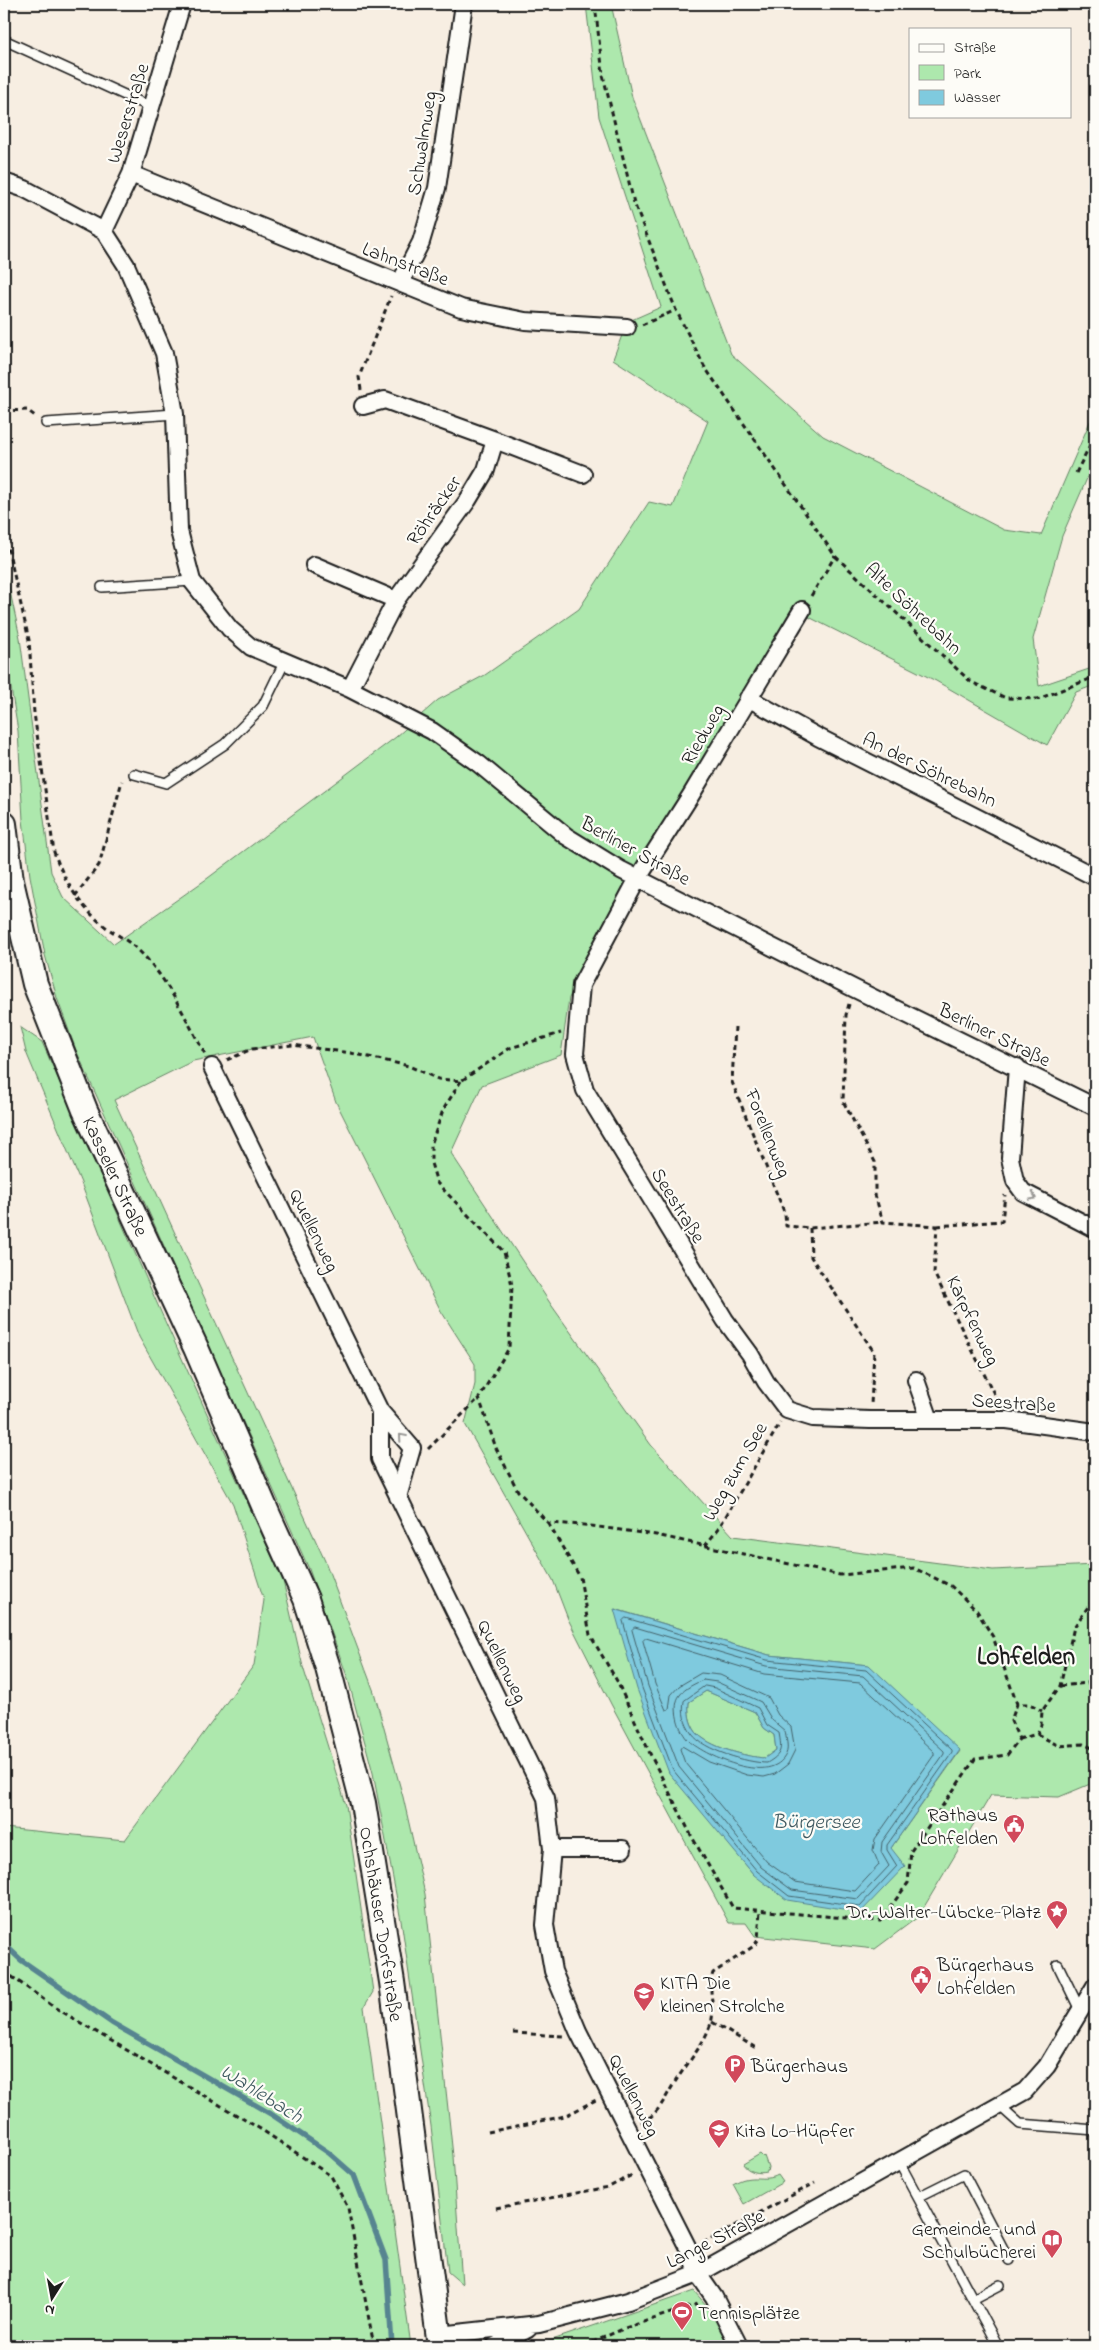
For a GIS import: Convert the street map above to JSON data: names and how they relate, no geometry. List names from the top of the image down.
{
  "streets": {
    "main road": ["Kasseler Straße", "Ochshäuser Dorfstraße"],
    "street": [
      "Weserstraße",
      "Schwalmweg",
      "Lahnstraße",
      "Röhräcker",
      "Riedweg",
      "An der Söhrebahn",
      "Berliner Straße",
      "Seestraße",
      "Quellenweg",
      "Lange Straße"
    ],
    "path": [
      "Alte Söhrebahn",
      "Forellenweg",
      "Karpfenweg",
      "Weg zum See"
    ]
  },
  "crossings": [
    ["Weserstraße", "Lahnstraße"],
    ["Weserstraße", "Berliner Straße"],
    ["Schwalmweg", "Lahnstraße"],
    ["Röhräcker", "Berliner Straße"],
    ["Riedweg", "An der Söhrebahn"],
    ["Riedweg", "Berliner Straße"],
    ["Riedweg", "Seestraße"],
    ["Berliner Straße", "Seestraße"],
    ["Kasseler Straße", "Ochshäuser Dorfstraße"],
    ["Seestraße", "Karpfenweg"],
    ["Seestraße", "Weg zum See"],
    ["Quellenweg", "Lange Straße"],
    ["Ochshäuser Dorfstraße", "Lange Straße"]
  ],
  "districts": ["Lohfelden"],
  "water": ["Bürgersee", "Wahlebach"],
  "places": {
    "public building": ["Rathaus Lohfelden", "Bürgerhaus Lohfelden"],
    "place": ["Dr.-Walter-Lübcke-Platz"],
    "school or university": ["KITA Die kleinen Strolche", "Kita Lo-Hüpfer"],
    "parking": ["Bürgerhaus"],
    "library": ["Gemeinde- und Schulbücherei"],
    "sports": ["Tennisplätze"]
  },
  "legend": ["Straße", "Park", "Wasser"],
  "north": "bottom"
}
